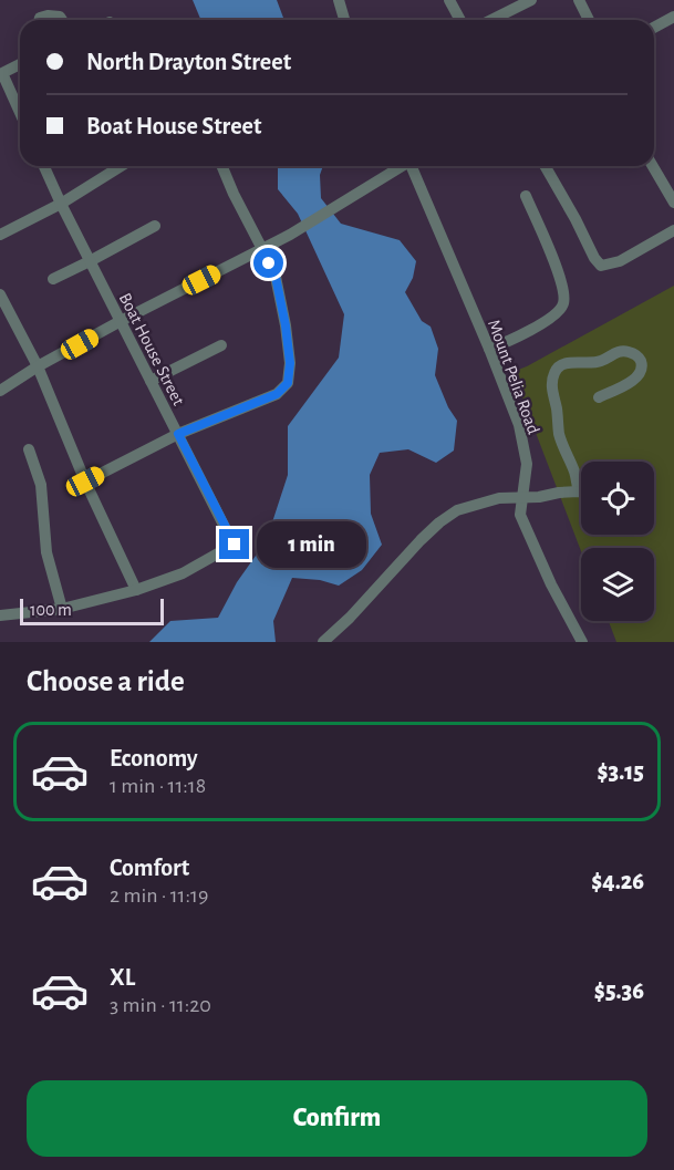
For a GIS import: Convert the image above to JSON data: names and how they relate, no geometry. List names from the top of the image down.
{
  "streets": {
    "street": ["Boat House Street", "Mount Pelia Road"]
  },
  "scale_bar": "100 m",
  "page": {
    "banner": ["North Drayton Street", "Boat House Street"],
    "bubble": "1 min",
    "scale": "100 m",
    "heading": "Choose a ride",
    "list": [
      {
        "name": "Economy",
        "note": "1 min · 11:18",
        "value": "$3.15"
      },
      {
        "name": "Comfort",
        "note": "2 min · 11:19",
        "value": "$4.26"
      },
      {
        "name": "XL",
        "note": "3 min · 11:20",
        "value": "$5.36"
      }
    ],
    "buttons": "Confirm"
  }
}
